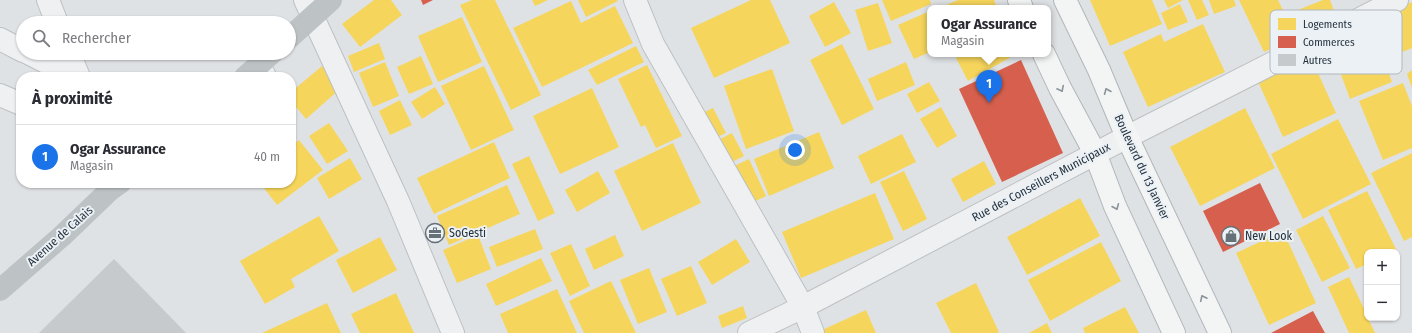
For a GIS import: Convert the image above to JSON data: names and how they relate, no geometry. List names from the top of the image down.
{
  "streets": {
    "highway": ["Boulevard du 13 Janvier"],
    "main road": ["Avenue de Calais"],
    "street": ["Rue des Conseillers Municipaux"]
  },
  "crossings": [
    ["Boulevard du 13 Janvier", "Rue des Conseillers Municipaux"]
  ],
  "places": {
    "office": ["SoGesti"],
    "shop": ["New Look"]
  },
  "legend": ["Logements", "Commerces", "Autres"],
  "page": {
    "popup": ["Ogar Assurance", "Magasin"],
    "search": "Rechercher",
    "pins": "1",
    "heading": "À proximité",
    "list": [
      {
        "mark": "1",
        "name": "Ogar Assurance",
        "note": "Magasin",
        "value": "40 m"
      }
    ],
    "map_buttons": ["+", "−"]
  }
}
